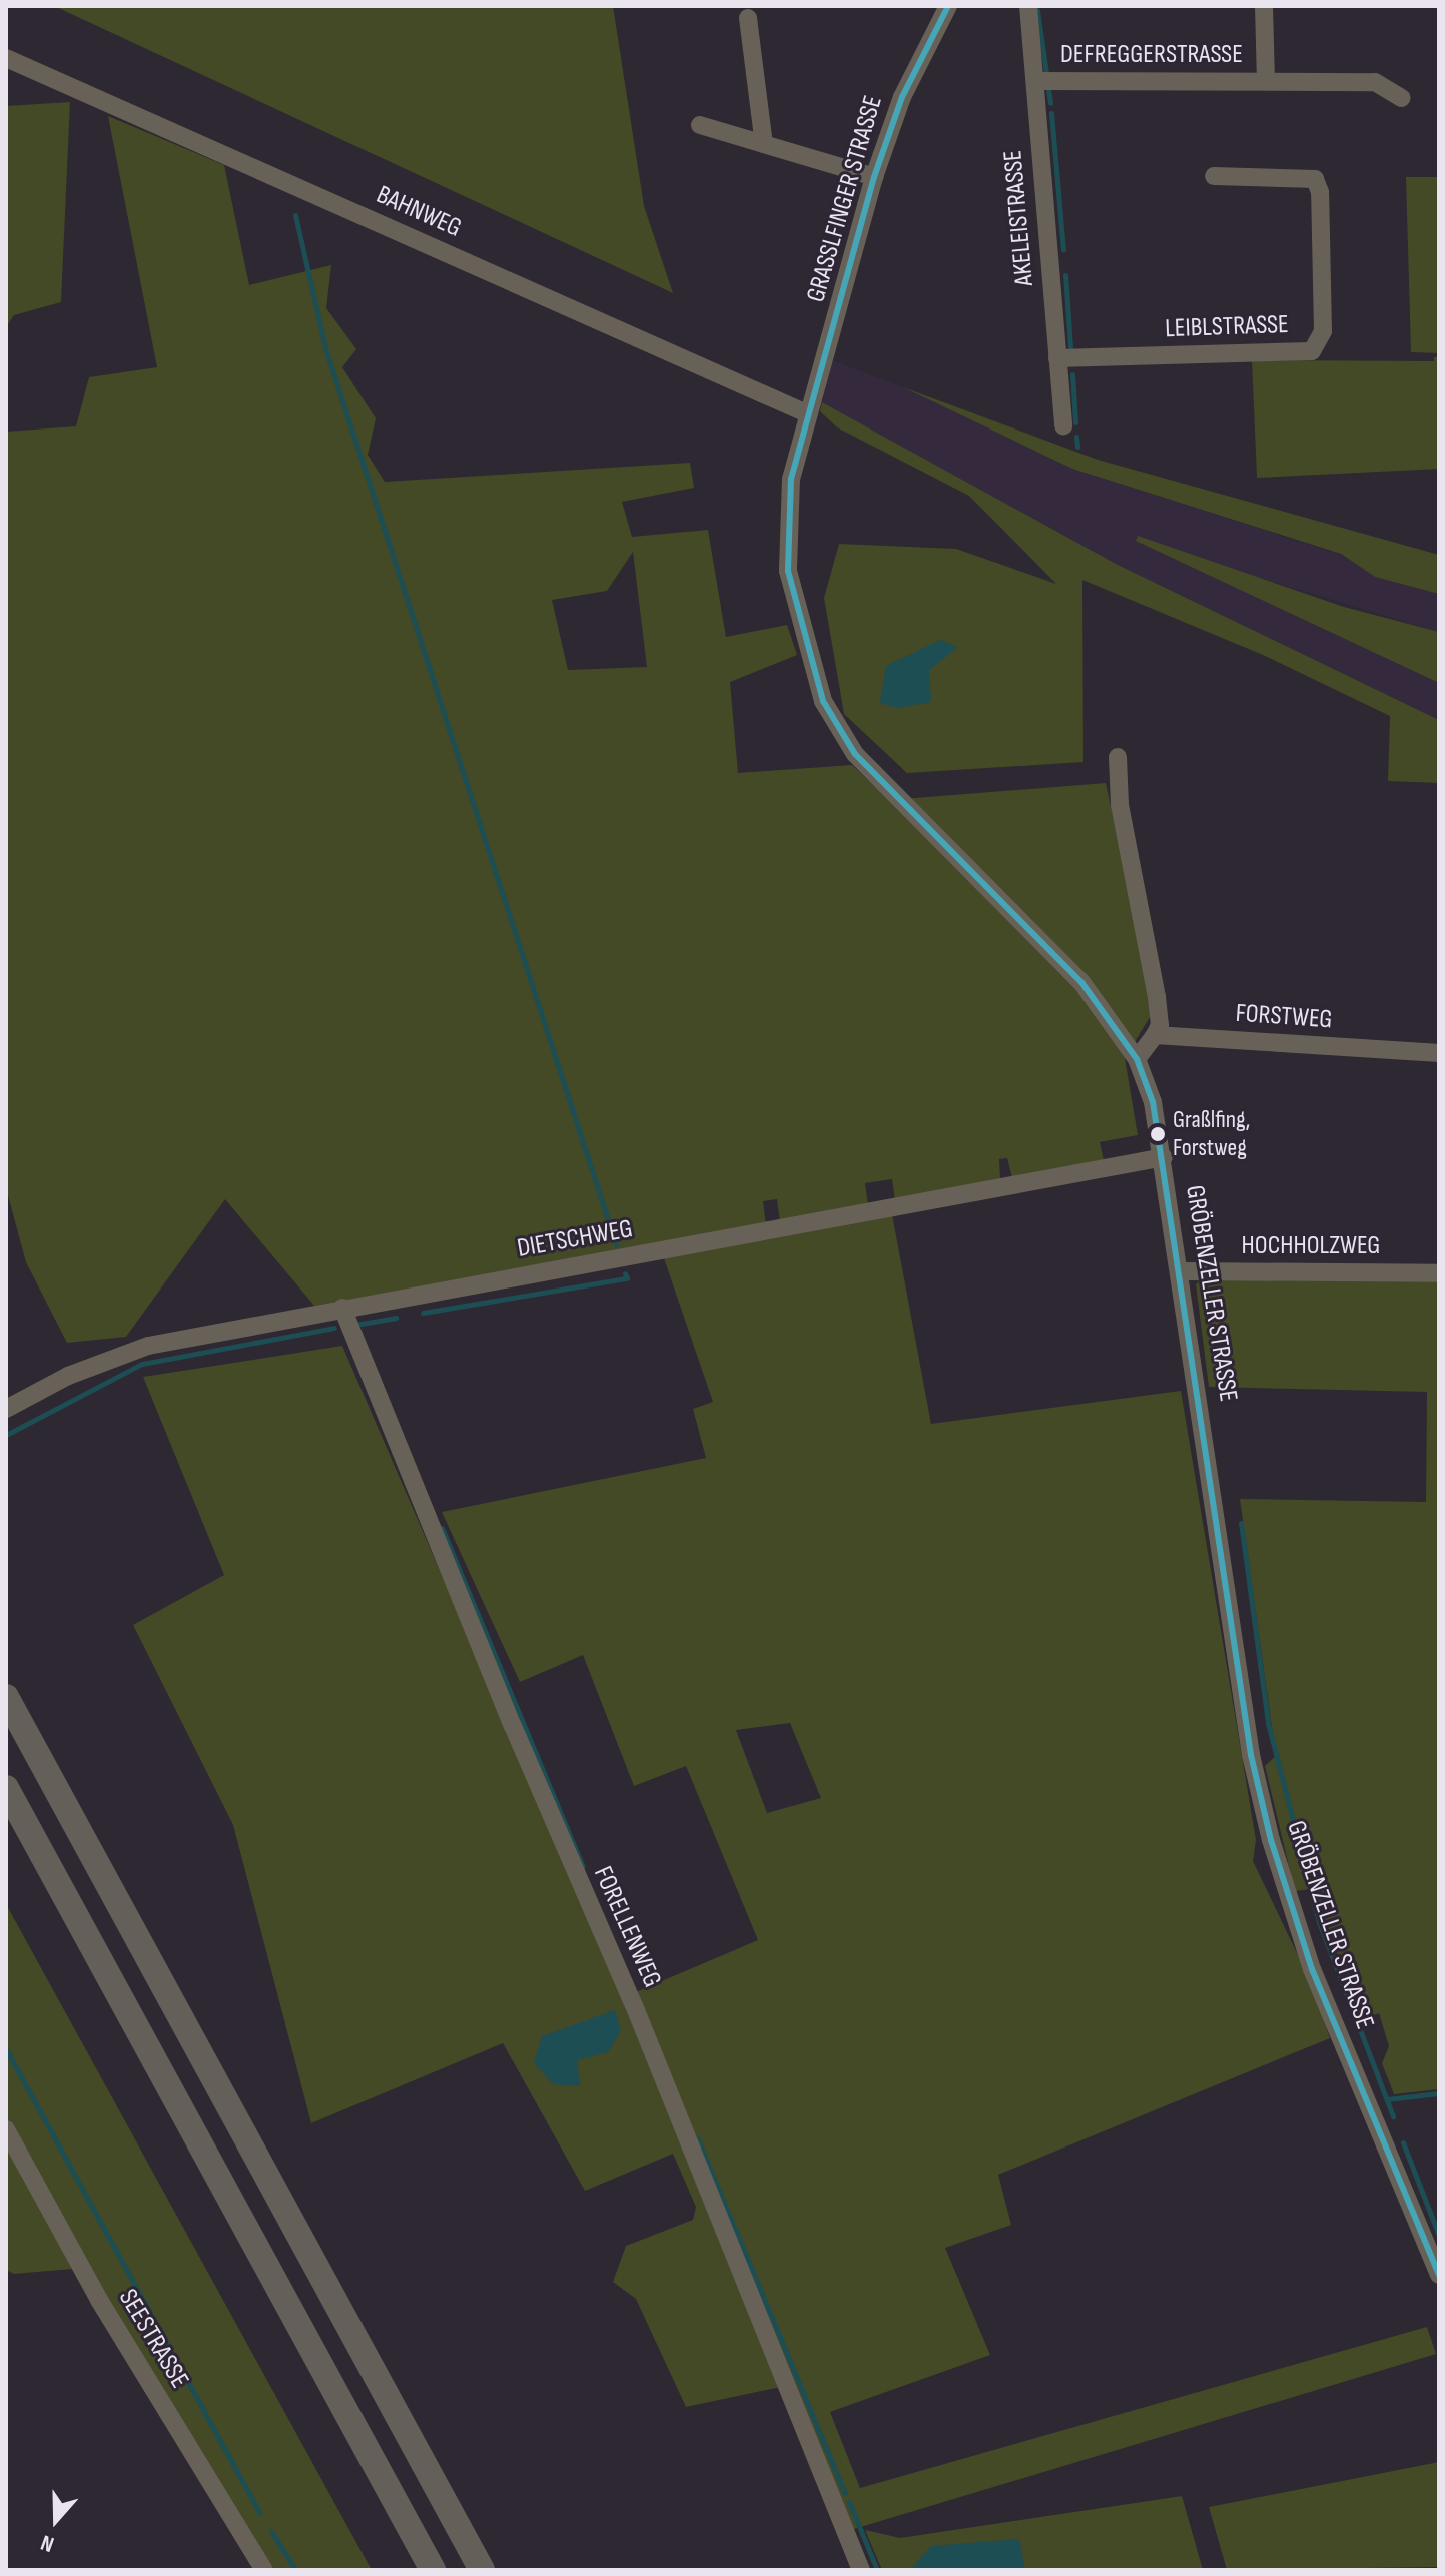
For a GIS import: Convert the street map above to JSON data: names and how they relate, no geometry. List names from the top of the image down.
{
  "streets": {
    "street": [
      "DEFREGGERSTRASSE",
      "GRASSLFINGER STRASSE",
      "BAHNWEG",
      "AKELEISTRASSE",
      "LEIBLSTRASSE",
      "FORSTWEG",
      "DIETSCHWEG",
      "HOCHHOLZWEG",
      "GRÖBENZELLER STRASSE",
      "FORELLENWEG",
      "SEESTRASSE"
    ]
  },
  "crossings": [
    ["DEFREGGERSTRASSE", "AKELEISTRASSE"],
    ["GRASSLFINGER STRASSE", "BAHNWEG"],
    ["GRASSLFINGER STRASSE", "GRÖBENZELLER STRASSE"],
    ["BAHNWEG", "GRÖBENZELLER STRASSE"],
    ["AKELEISTRASSE", "LEIBLSTRASSE"],
    ["DIETSCHWEG", "GRÖBENZELLER STRASSE"],
    ["DIETSCHWEG", "FORELLENWEG"],
    ["HOCHHOLZWEG", "GRÖBENZELLER STRASSE"]
  ],
  "places": ["Graßlfing, Forstweg"],
  "north": "bottom"
}
